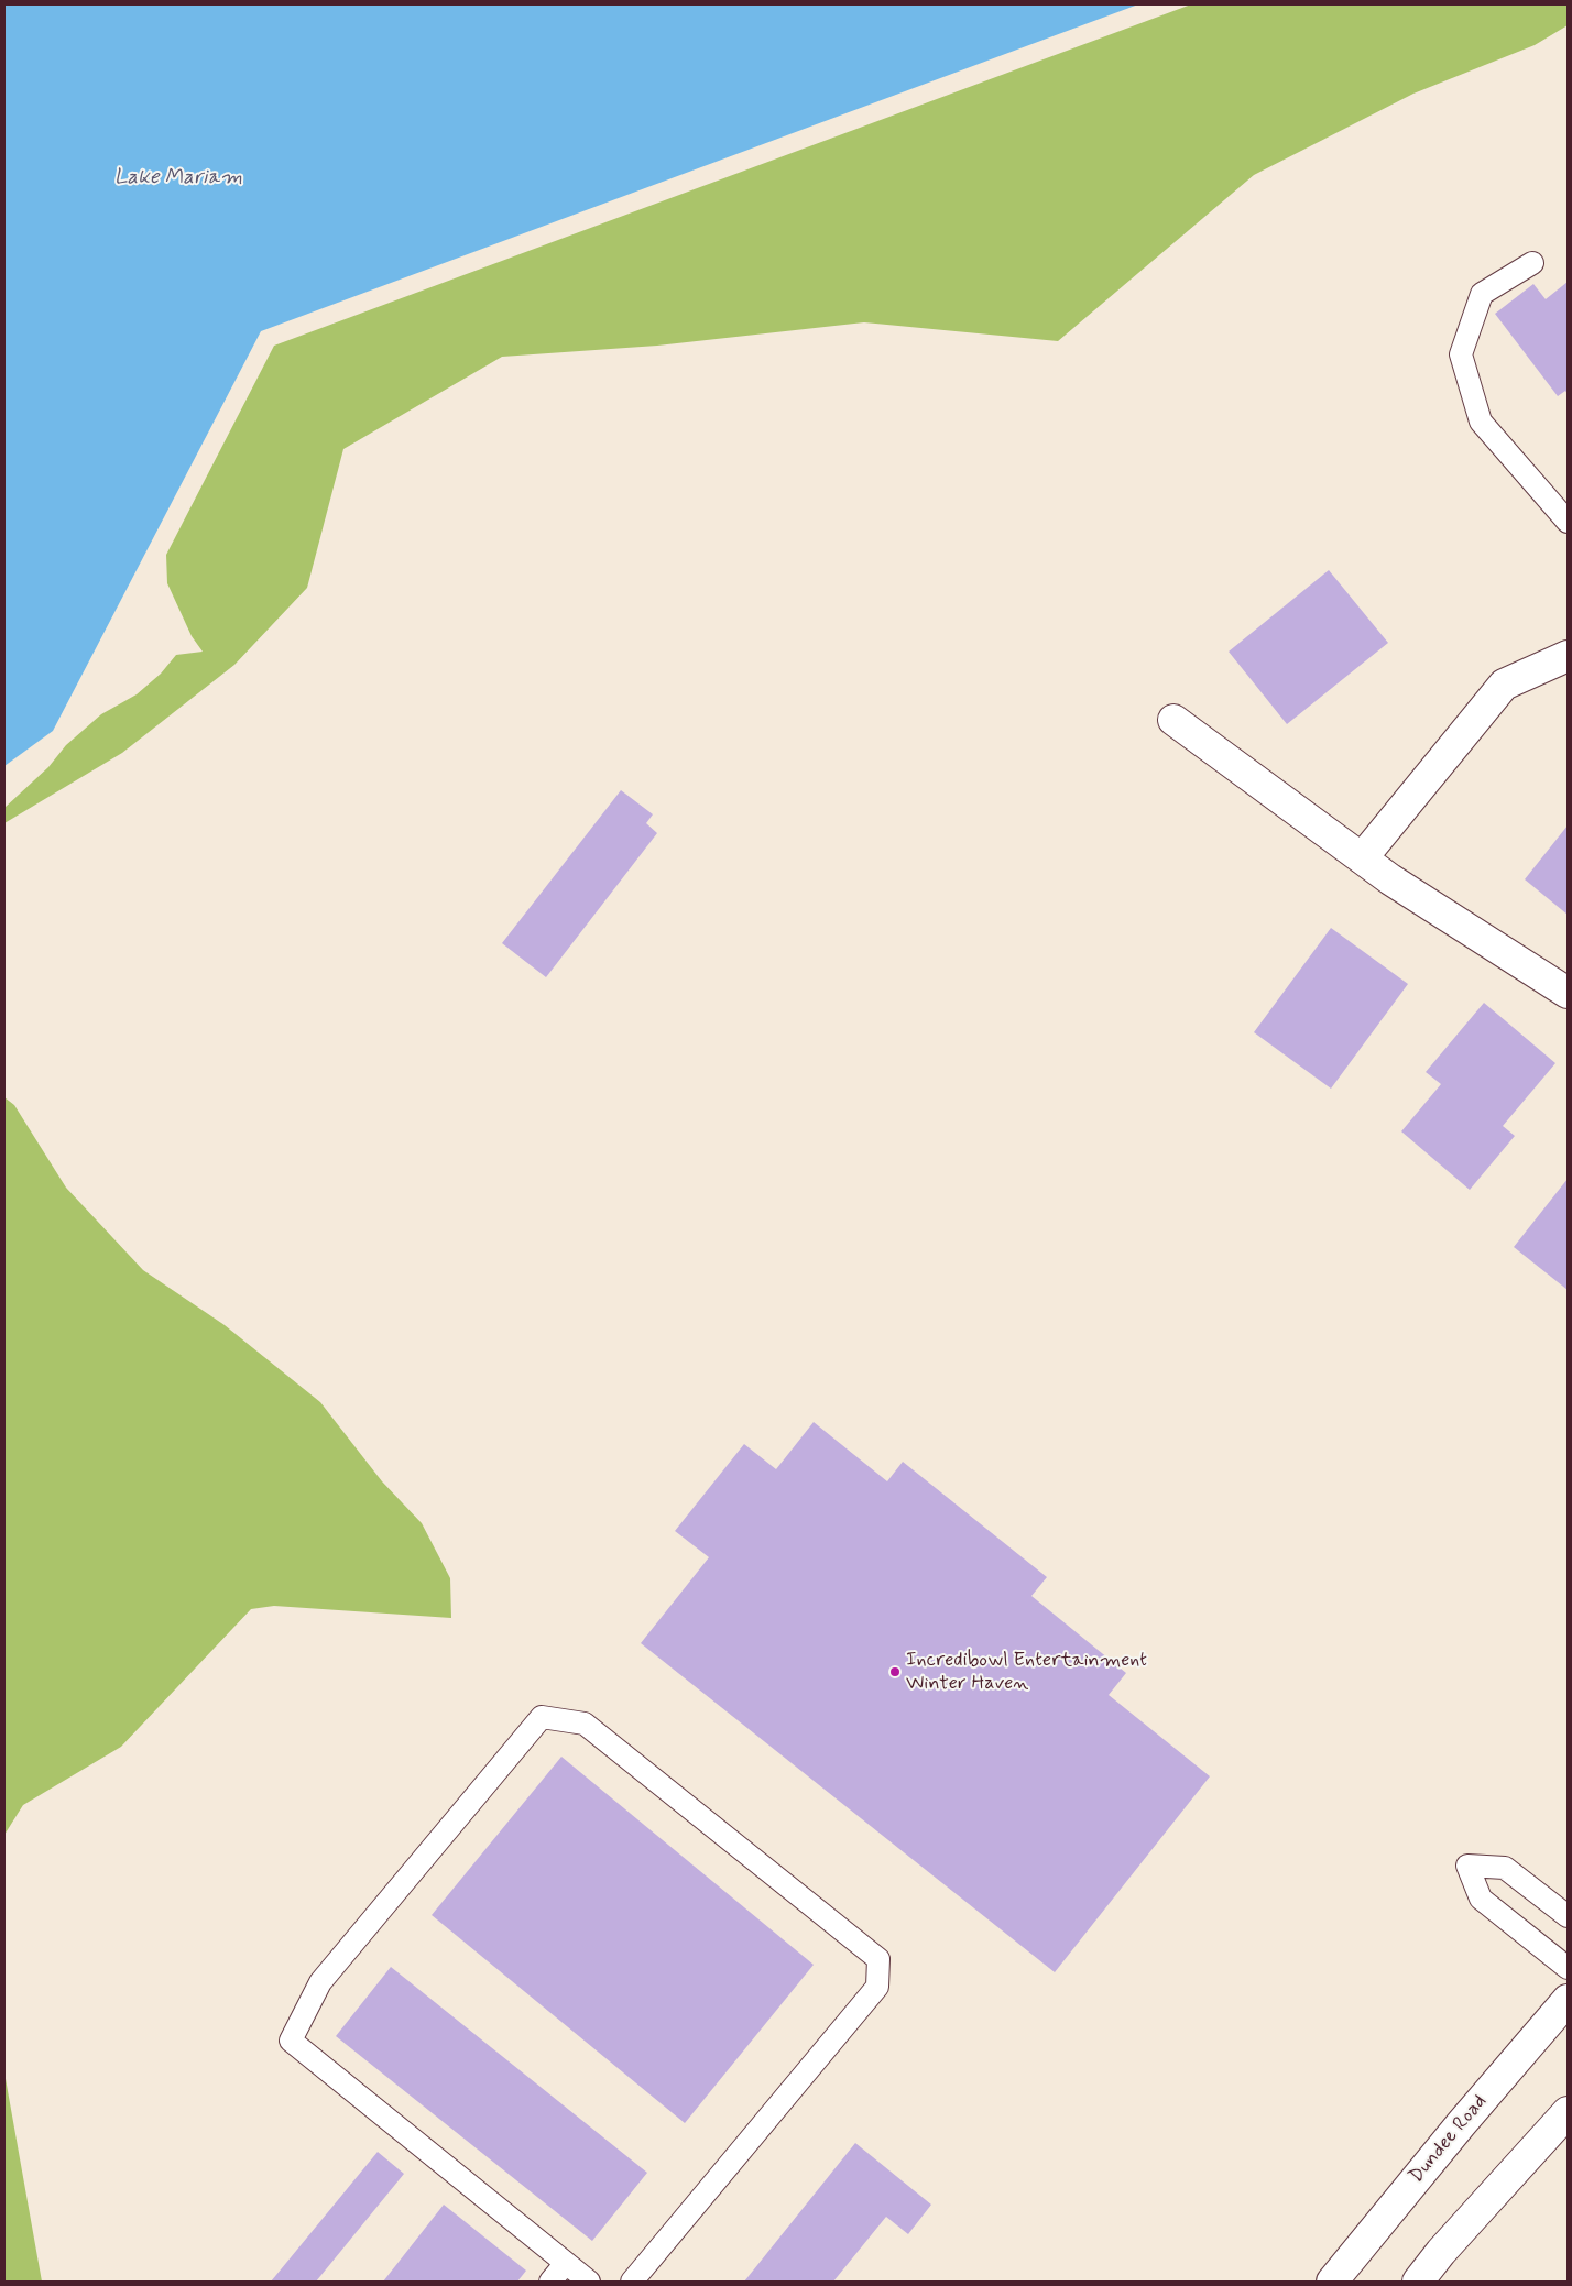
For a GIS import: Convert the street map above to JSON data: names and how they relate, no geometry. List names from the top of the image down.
{
  "streets": {
    "street": ["Dundee Road"]
  },
  "water": ["Lake Mariam"],
  "places": ["Incredibowl Entertainment Winter Haven"]
}
